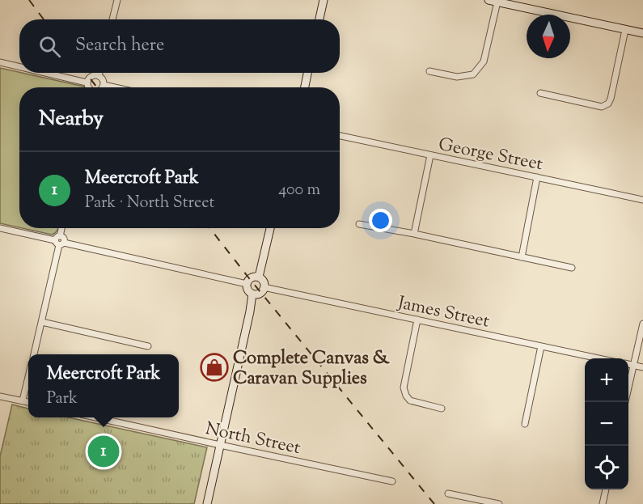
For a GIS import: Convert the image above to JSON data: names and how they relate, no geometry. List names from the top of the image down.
{
  "streets": {
    "street": ["George Street", "James Street", "North Street"]
  },
  "places": {
    "shop": ["Complete Canvas & Caravan Supplies"]
  },
  "north": "bottom",
  "page": {
    "search": "Search here",
    "heading": "Nearby",
    "list": [
      {
        "mark": "1",
        "name": "Meercroft Park",
        "note": "Park · North Street",
        "value": "400 m"
      }
    ],
    "popup": ["Meercroft Park", "Park"],
    "map_buttons": ["+", "−"],
    "pins": "1"
  }
}
